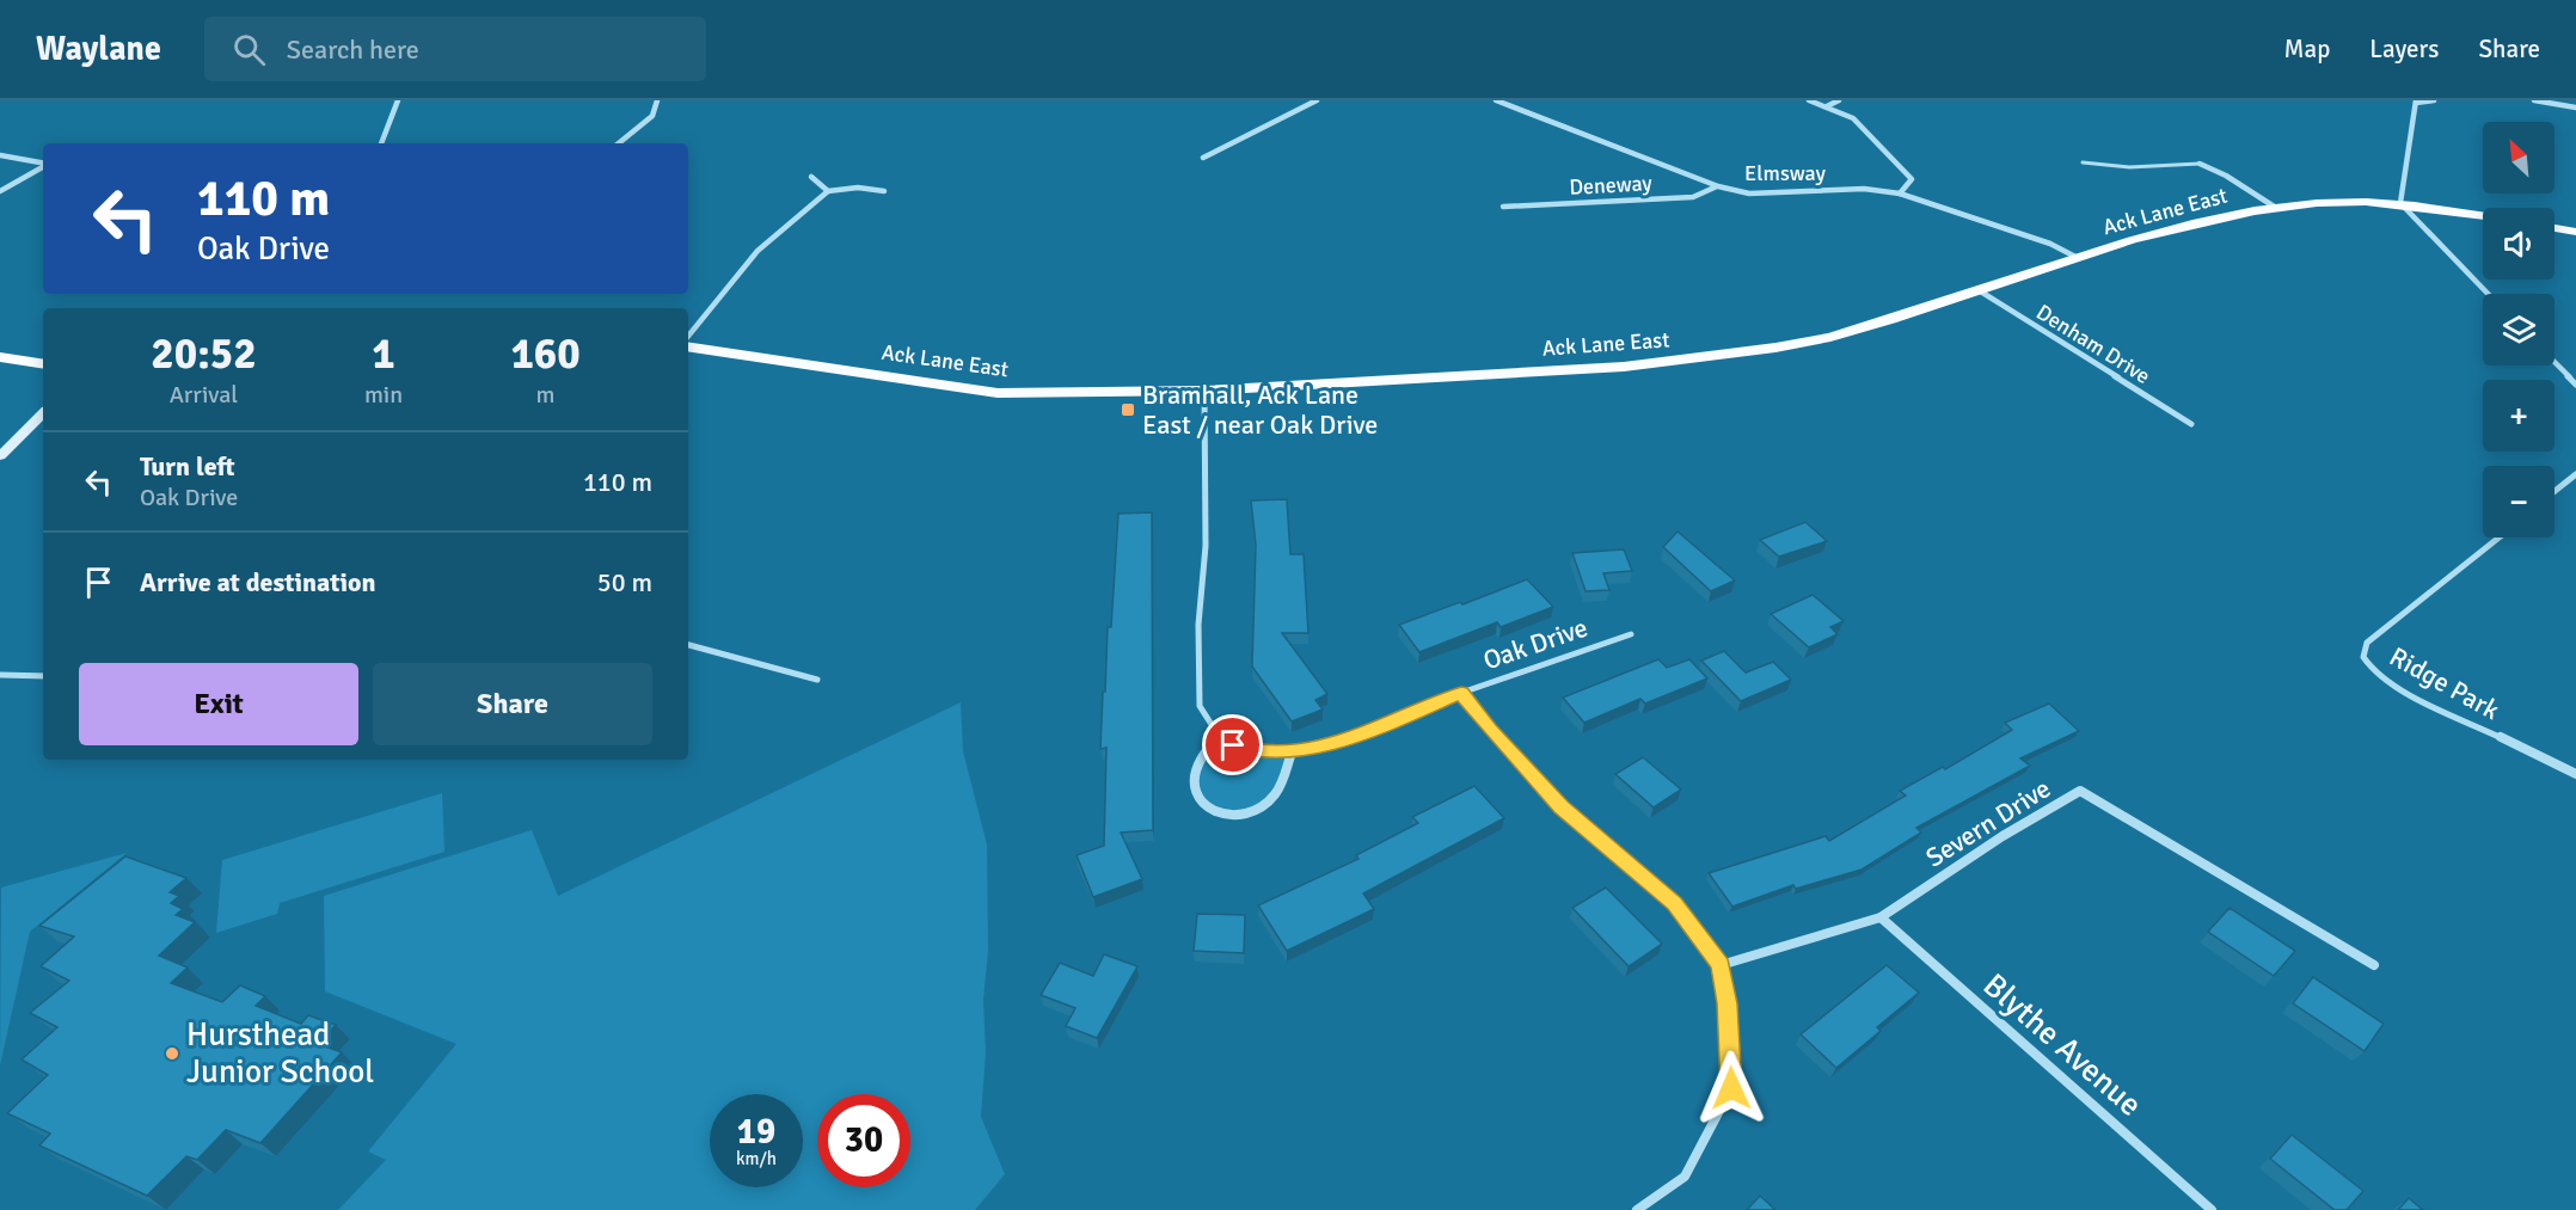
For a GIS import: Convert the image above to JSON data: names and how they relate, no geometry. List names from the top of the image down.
{
  "streets": {
    "main road": ["Ack Lane East"],
    "street": [
      "Elmsway",
      "Deneway",
      "Denham Drive",
      "Oak Drive",
      "Ridge Park",
      "Severn Drive",
      "Blythe Avenue"
    ]
  },
  "crossings": [
    ["Elmsway", "Deneway"],
    ["Elmsway", "Ack Lane East"],
    ["Ack Lane East", "Denham Drive"],
    ["Severn Drive", "Blythe Avenue"]
  ],
  "places": {
    "transit": ["Bramhall, Ack Lane East / near Oak Drive"],
    "other": ["Hursthead Junior School"]
  },
  "north": "top left",
  "page": {
    "header": "Waylane",
    "search": "Search here",
    "nav": ["Map", "Layers", "Share"],
    "map_buttons": ["+", "−"],
    "turn": ["110 m", "Oak Drive"],
    "eta": [
      "20:52",
      "Arrival",
      "1",
      "min",
      "160",
      "m"
    ],
    "list": [
      {
        "name": "Turn left",
        "note": "Oak Drive",
        "value": "110 m"
      },
      {
        "name": "Arrive at destination",
        "value": "50 m"
      }
    ],
    "buttons": ["Exit", "Share"],
    "speed": "19 km/h",
    "limit": "30"
  }
}
